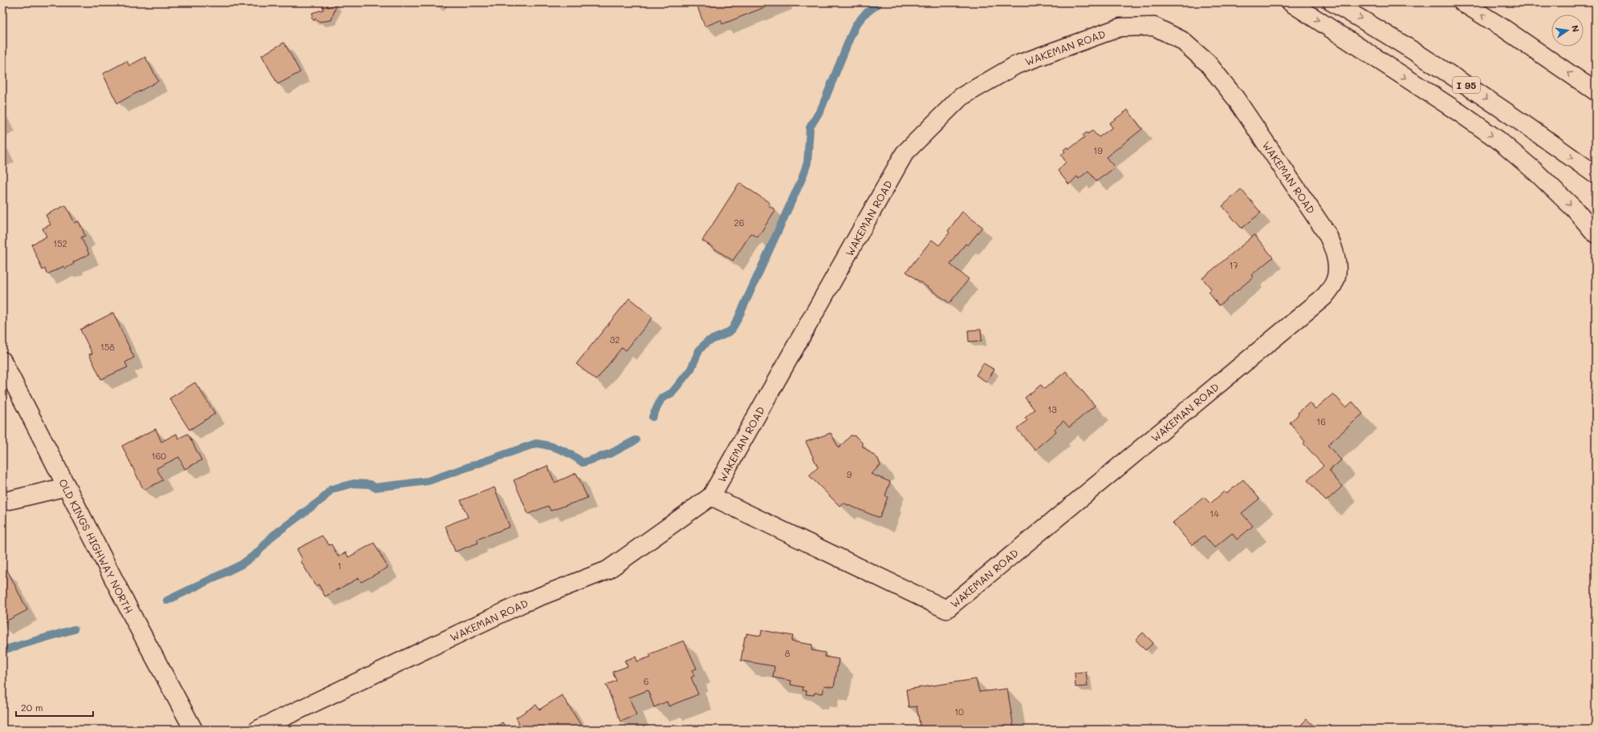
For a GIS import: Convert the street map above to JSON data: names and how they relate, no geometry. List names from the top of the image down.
{
  "streets": {
    "main road": ["WAKEMAN ROAD", "I 95", "OLD KINGS HIGHWAY NORTH"]
  },
  "house_numbers": [
    "19",
    "26",
    "152",
    "17",
    "32",
    "158",
    "13",
    "16",
    "160",
    "9",
    "14",
    "1",
    "8",
    "6",
    "10"
  ],
  "scale_bar": "20 m",
  "north": "right"
}
